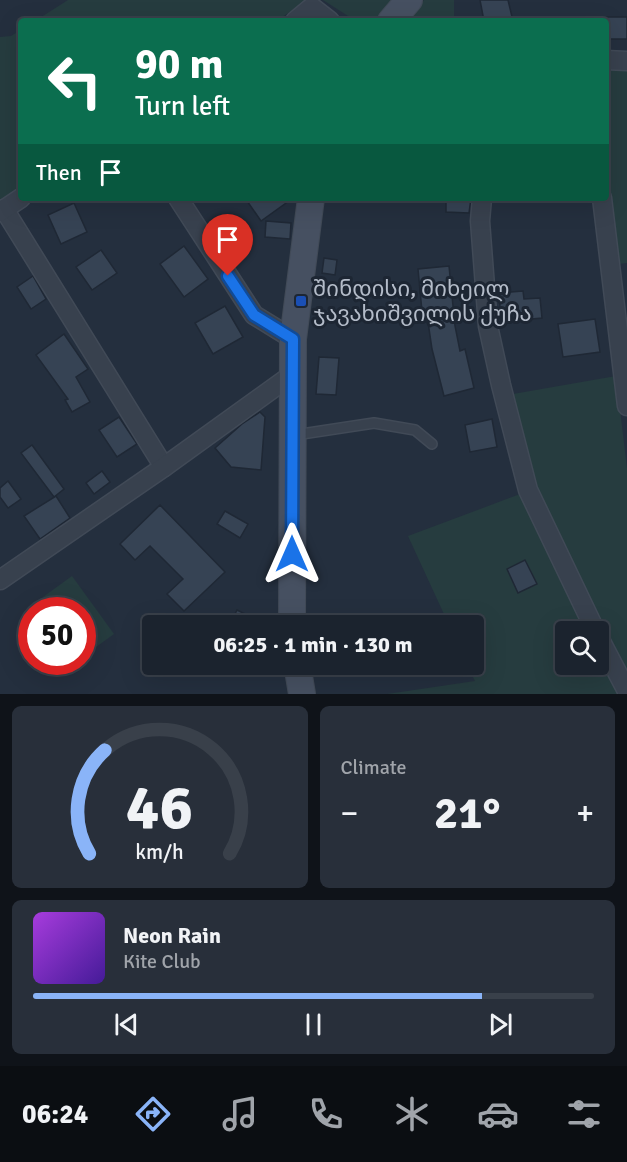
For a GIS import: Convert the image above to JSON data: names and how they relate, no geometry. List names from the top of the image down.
{
  "places": {
    "transit": ["შინდისი, მიხეილ ჯავახიშვილის ქუჩა"]
  },
  "page": {
    "turn": ["90 m", "Turn left"],
    "then": "Then",
    "limit": "50",
    "trip": "06:25 · 1 min · 130 m",
    "tile": "Climate",
    "heat": ["−", "21°", "+"],
    "song": ["Neon Rain", "Kite Club"],
    "tabs": "06:24",
    "gauge": ["46", "km/h"]
  }
}
